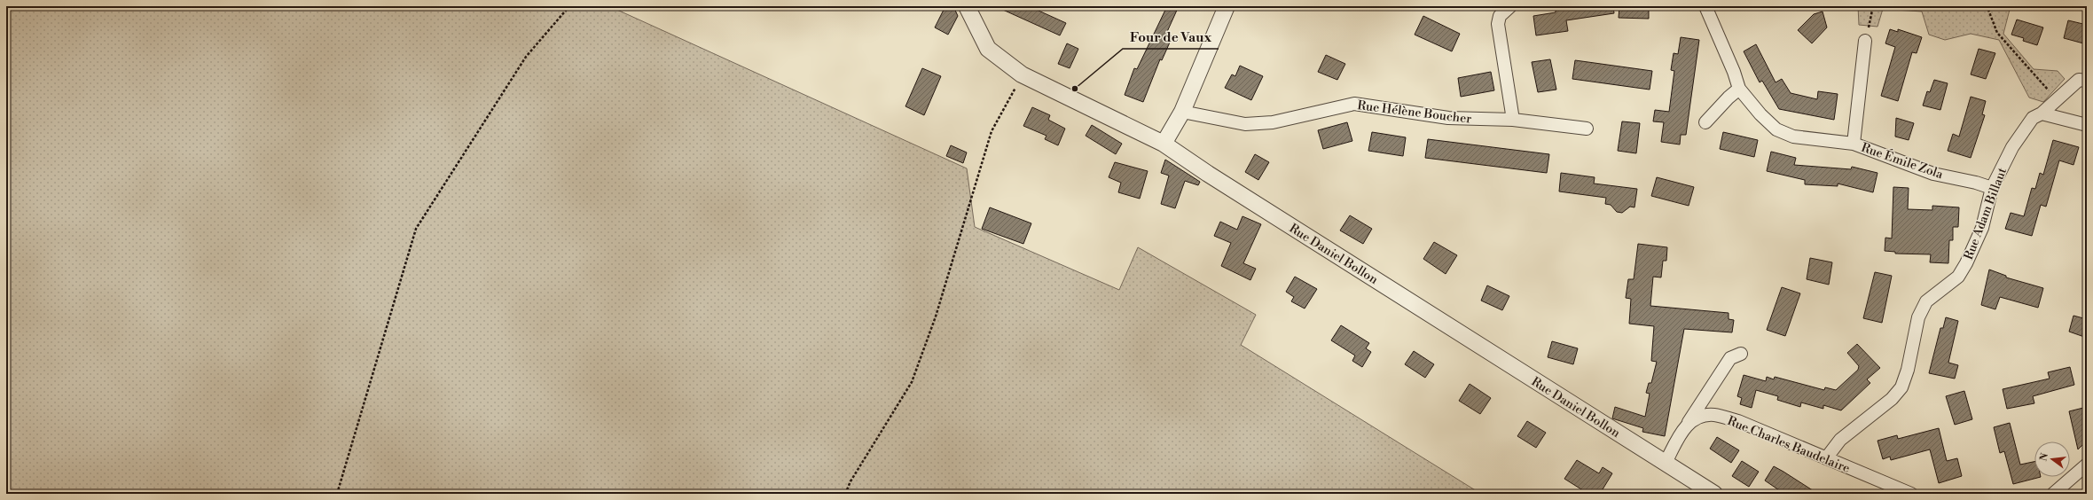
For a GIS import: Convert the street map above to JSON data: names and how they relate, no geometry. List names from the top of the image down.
{
  "streets": {
    "street": [
      "Rue Hélène Boucher",
      "Rue Émile Zola",
      "Rue Adam Billaut",
      "Rue Daniel Bollon",
      "Rue Charles Baudelaire"
    ]
  },
  "crossings": [
    ["Rue Émile Zola", "Rue Adam Billaut"],
    ["Rue Adam Billaut", "Rue Charles Baudelaire"]
  ],
  "places": ["Four de Vaux"],
  "north": "left"
}
